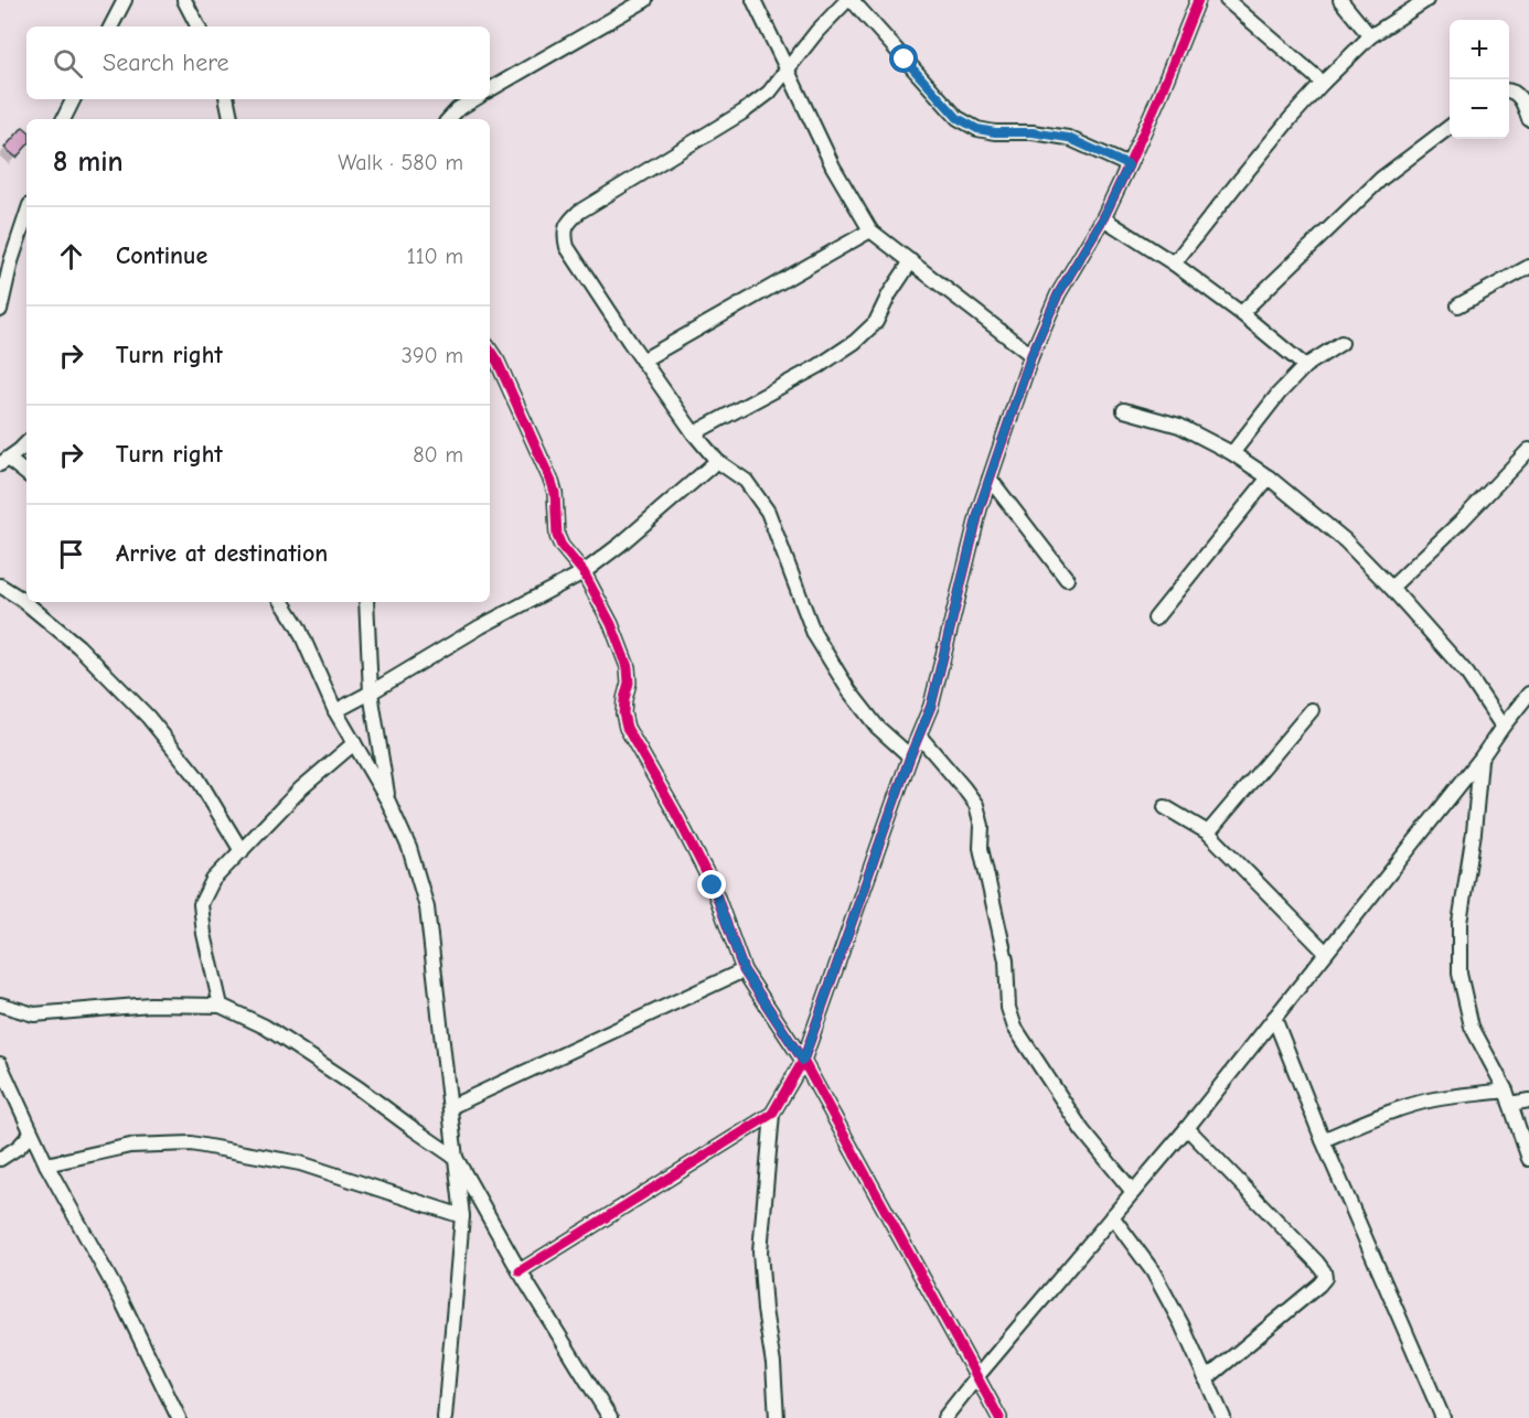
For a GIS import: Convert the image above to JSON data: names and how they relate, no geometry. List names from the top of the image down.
{
  "page": {
    "map_buttons": ["+", "−"],
    "search": "Search here",
    "heading": ["8 min", "Walk · 580 m"],
    "list": [
      ["Continue", "110 m"],
      ["Turn right", "390 m"],
      ["Turn right", "80 m"],
      "Arrive at destination"
    ]
  }
}
